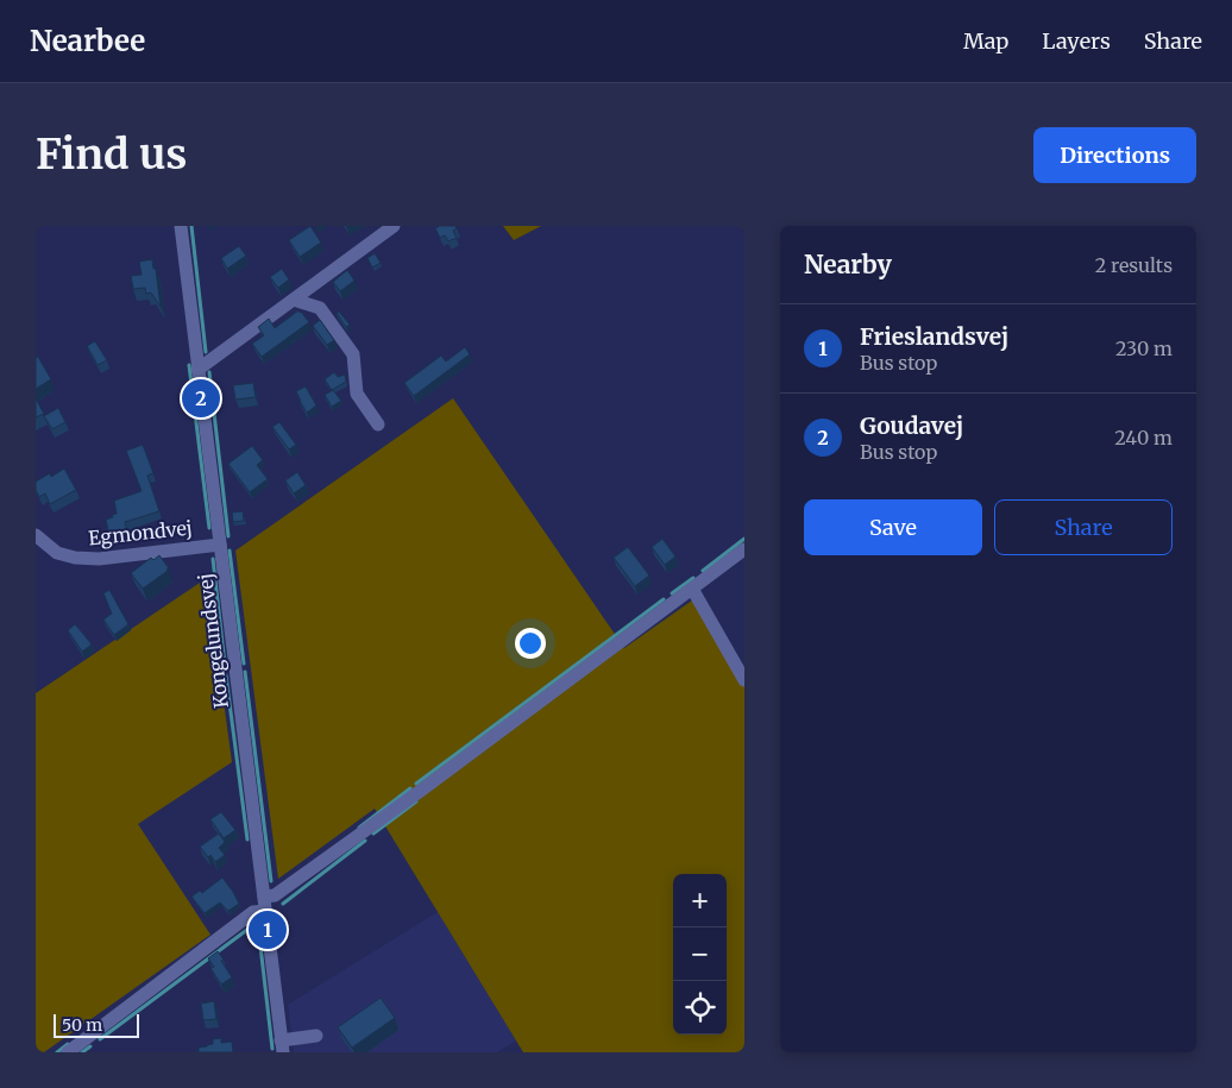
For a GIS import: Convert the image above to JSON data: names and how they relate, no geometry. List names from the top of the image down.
{
  "streets": {
    "street": ["Egmondvej", "Kongelundsvej"]
  },
  "crossings": [
    ["Egmondvej", "Kongelundsvej"]
  ],
  "scale_bar": "50 m",
  "page": {
    "header": "Nearbee",
    "nav": ["Map", "Layers", "Share"],
    "buttons": [
      "Directions",
      ["Save", "Share"]
    ],
    "title": "Find us",
    "heading": ["Nearby", "2 results"],
    "list": [
      {
        "mark": "1",
        "name": "Frieslandsvej",
        "note": "Bus stop",
        "value": "230 m"
      },
      {
        "mark": "2",
        "name": "Goudavej",
        "note": "Bus stop",
        "value": "240 m"
      }
    ],
    "pins": ["2", "1"],
    "map_buttons": ["+", "−"],
    "scale": "50 m"
  }
}
